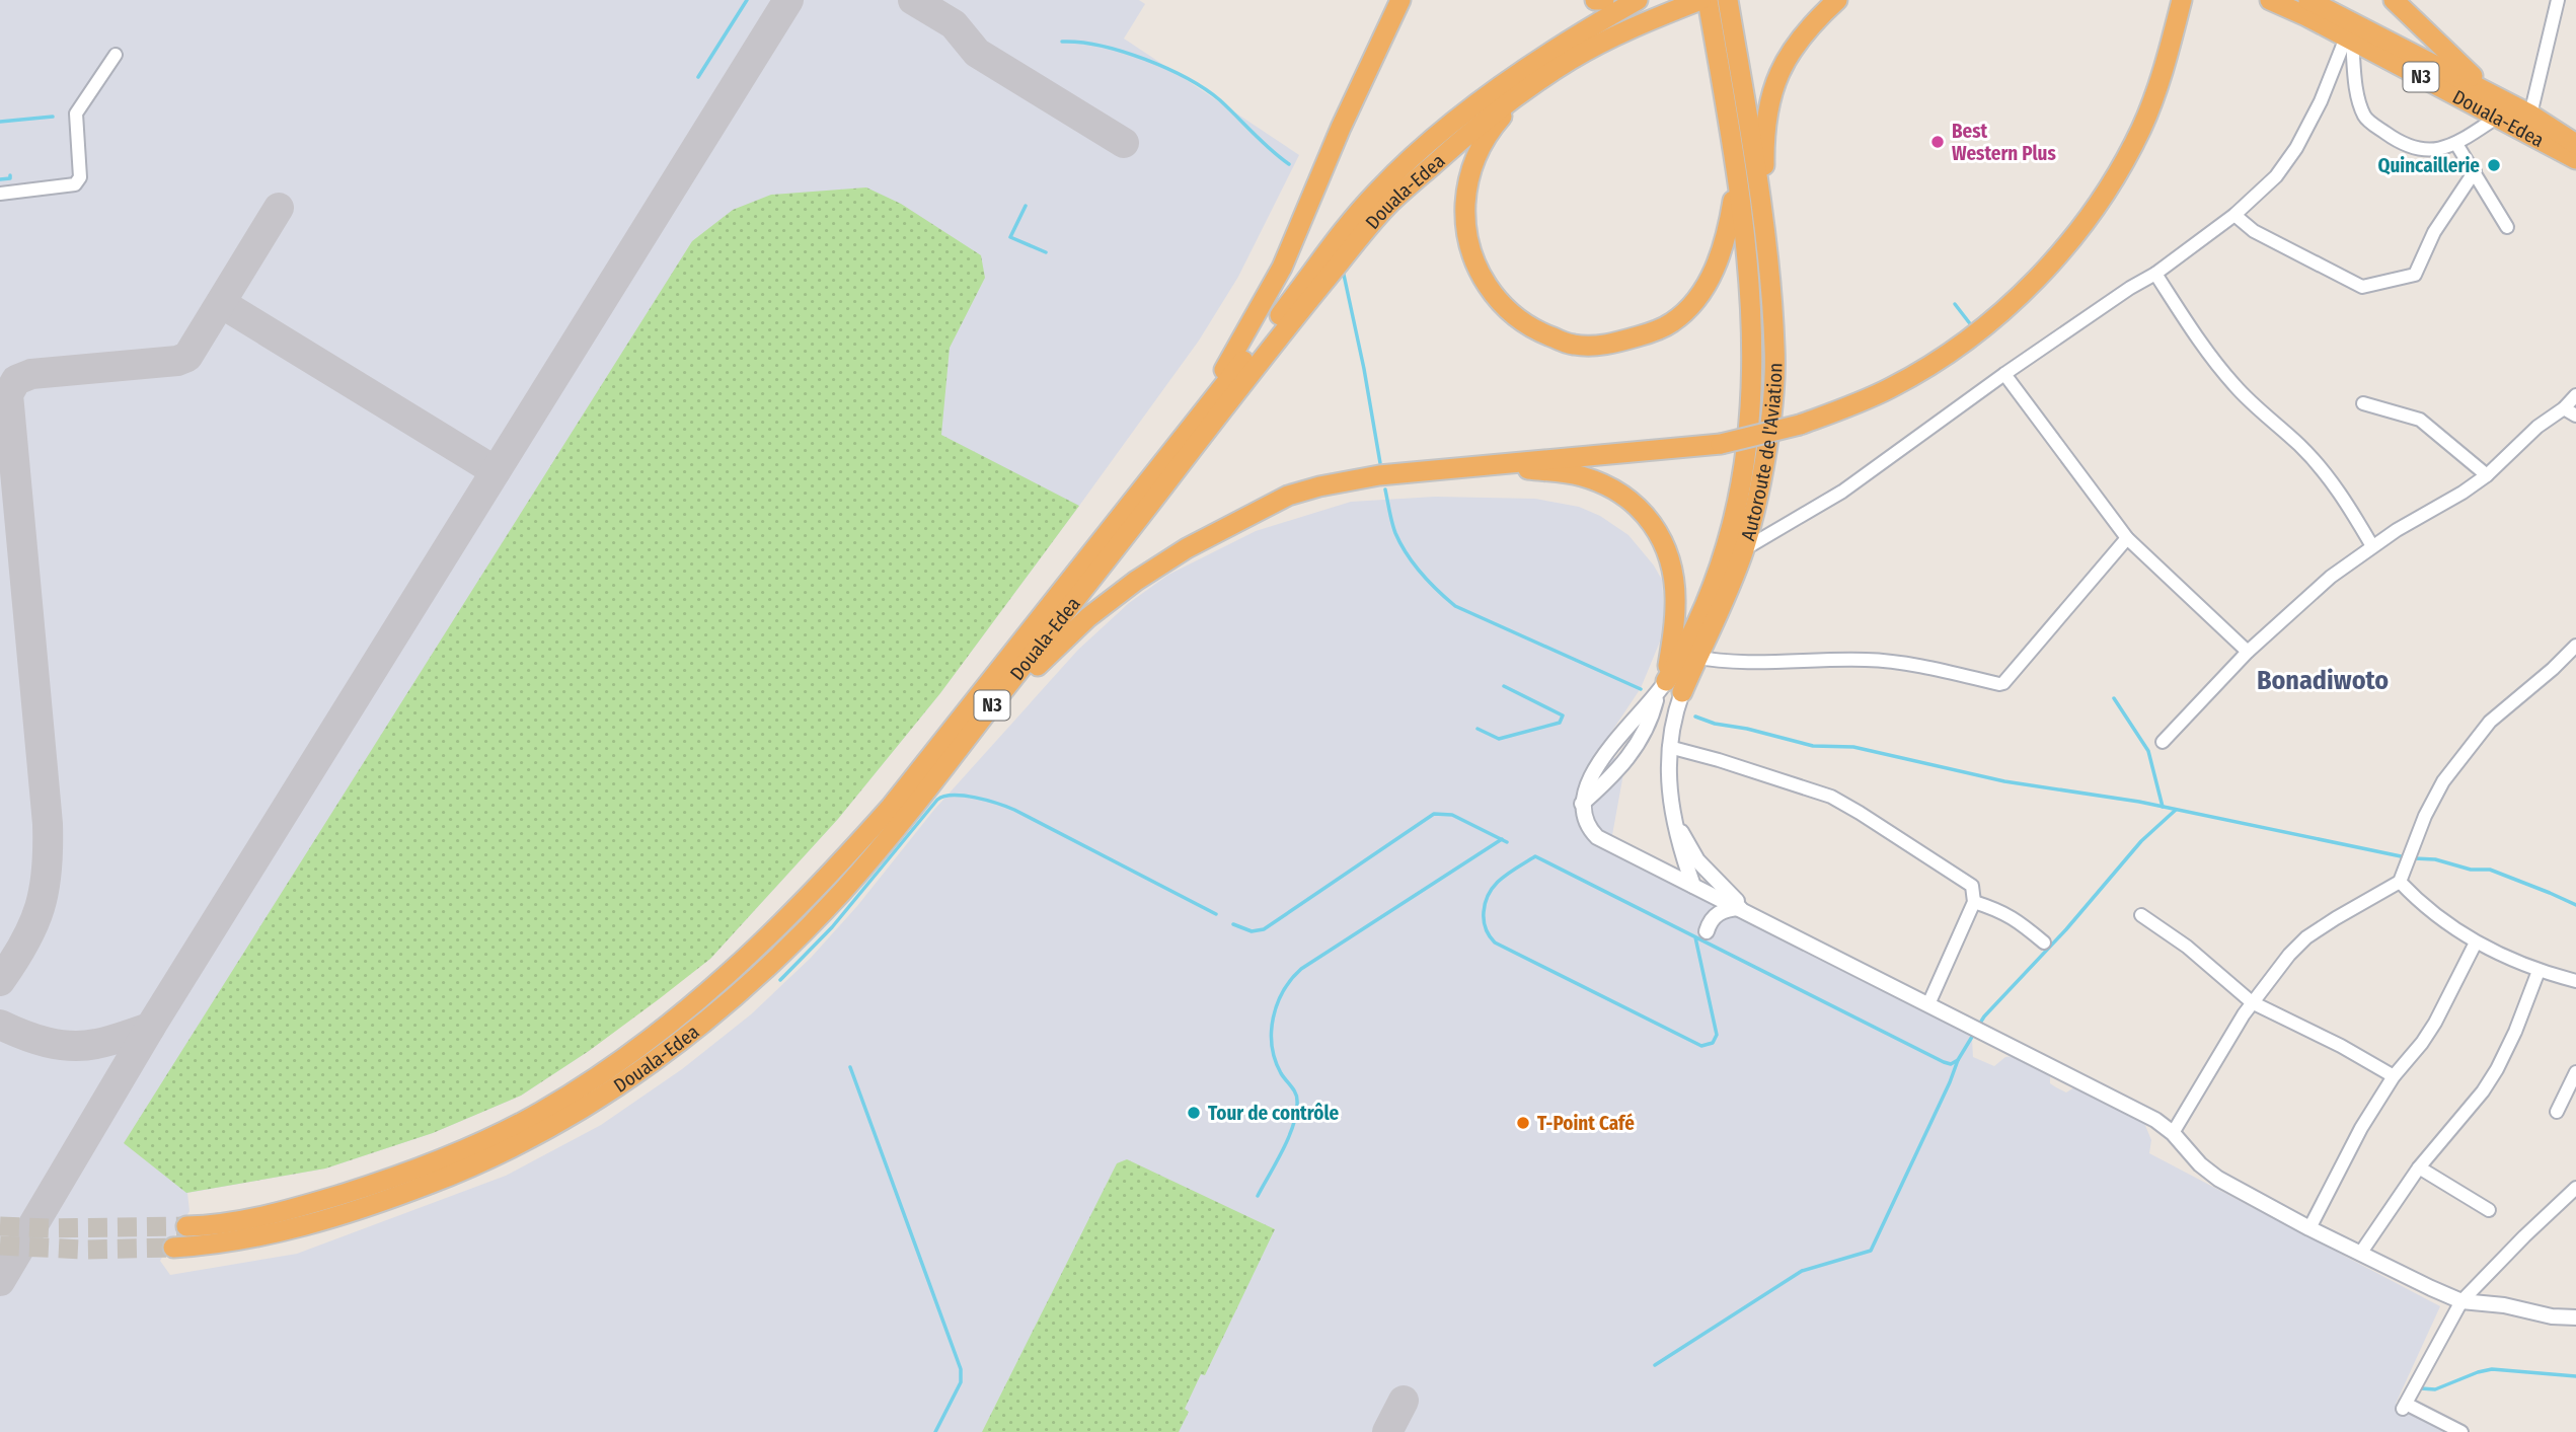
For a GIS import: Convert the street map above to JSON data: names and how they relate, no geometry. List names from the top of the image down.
{
  "streets": {
    "highway": ["N3", "Douala-Edea", "Autoroute de l'Aviation"]
  },
  "districts": ["Bonadiwoto"],
  "places": [
    "Best Western Plus",
    "Quincaillerie",
    "Tour de contrôle",
    "T-Point Café"
  ]
}
